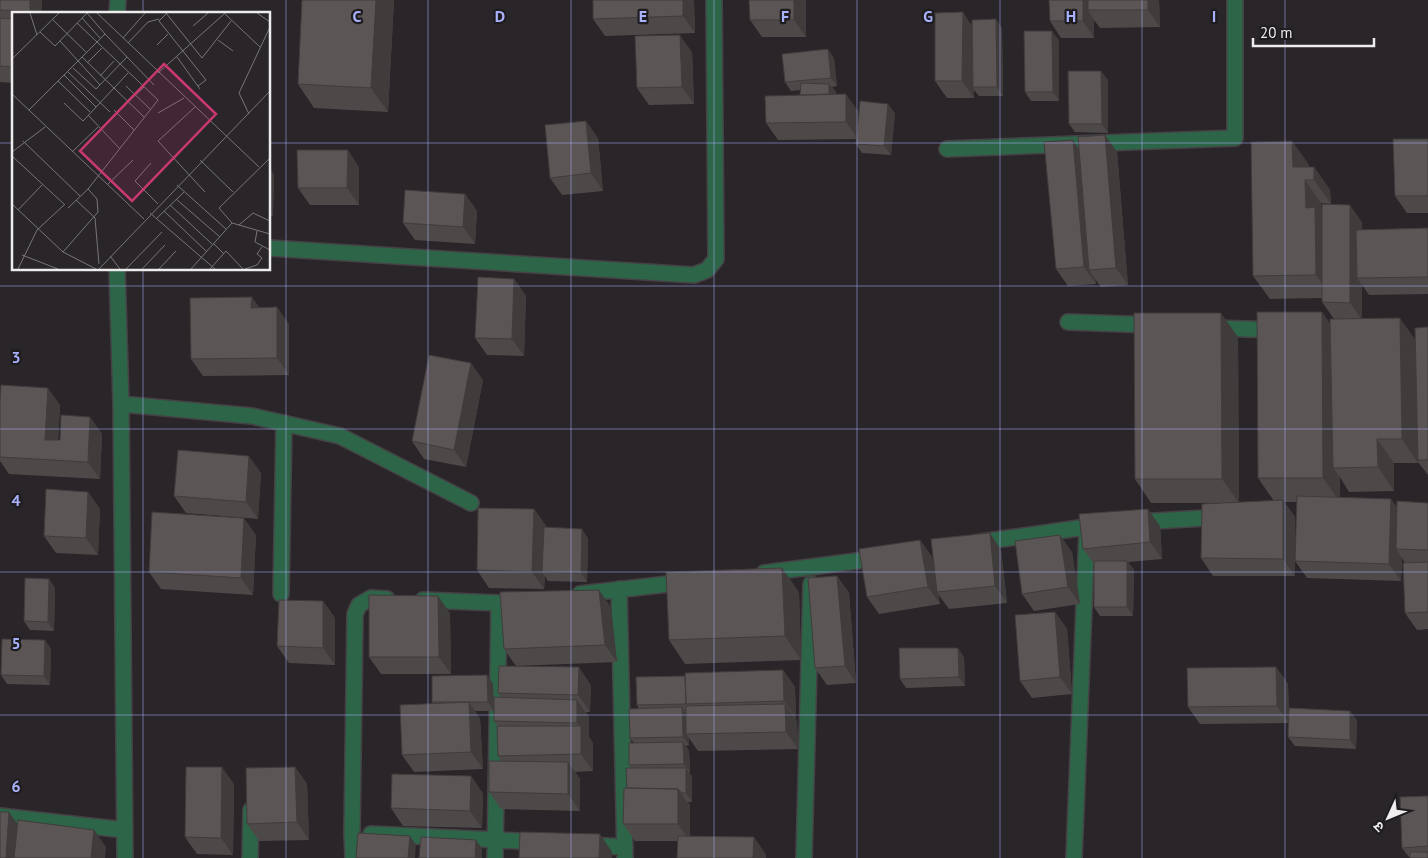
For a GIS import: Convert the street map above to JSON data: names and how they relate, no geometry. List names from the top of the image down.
{
  "scale_bar": "20 m",
  "north": "bottom left",
  "grid": {
    "columns": [
      "C",
      "D",
      "E",
      "F",
      "G",
      "H",
      "I"
    ],
    "rows": [
      "3",
      "4",
      "5",
      "6"
    ]
  }
}
